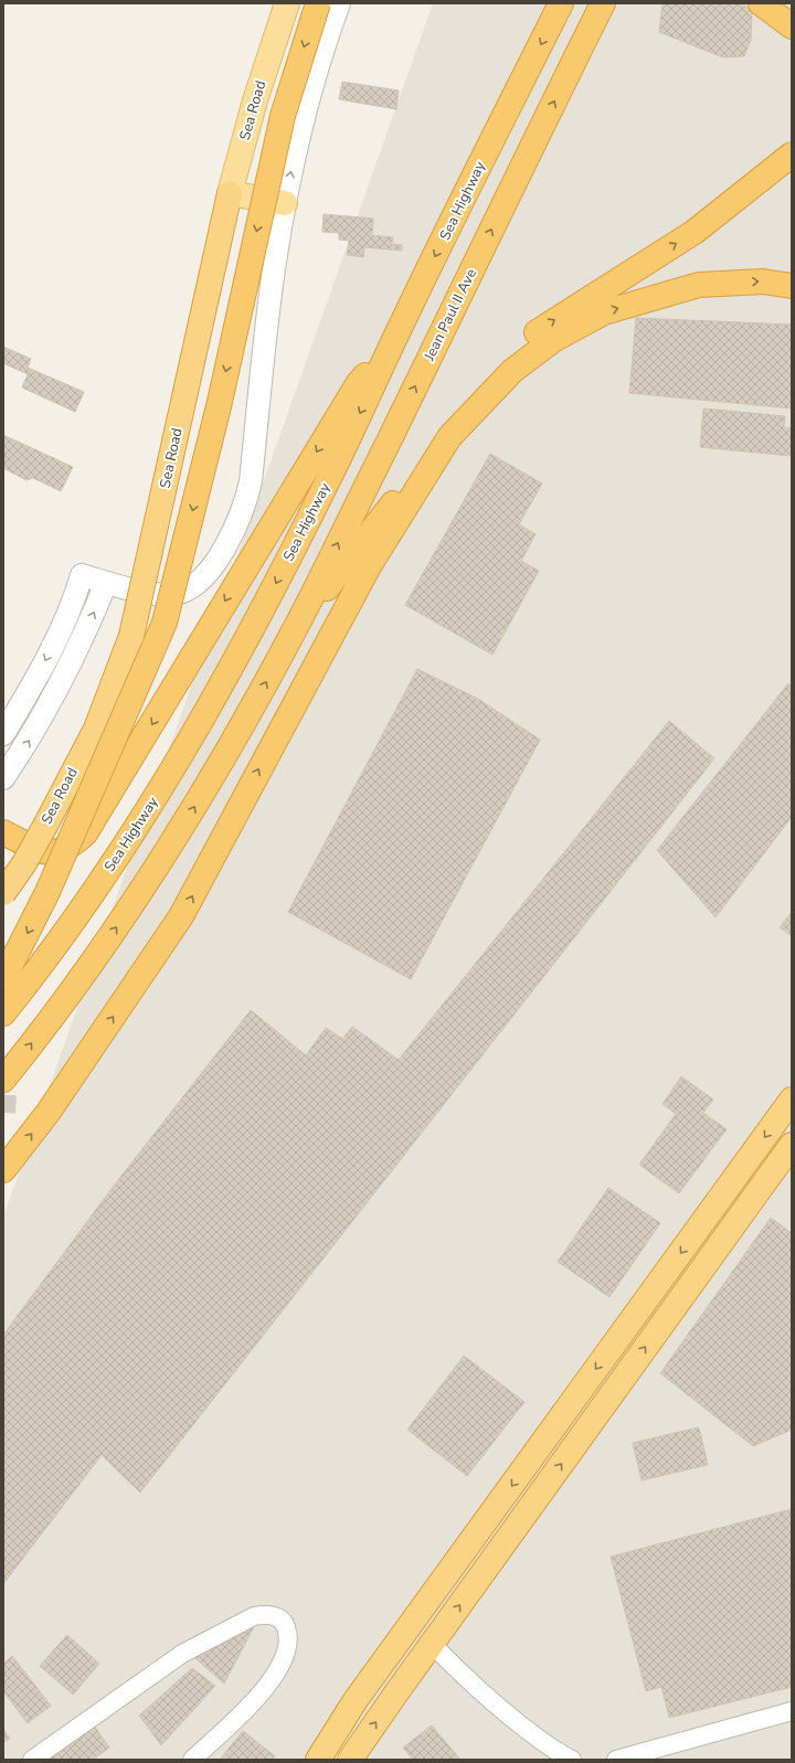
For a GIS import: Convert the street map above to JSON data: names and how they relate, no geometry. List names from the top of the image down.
{
  "streets": {
    "highway": ["Sea Road", "Sea Highway", "Jean Paul II Ave"]
  }
}
